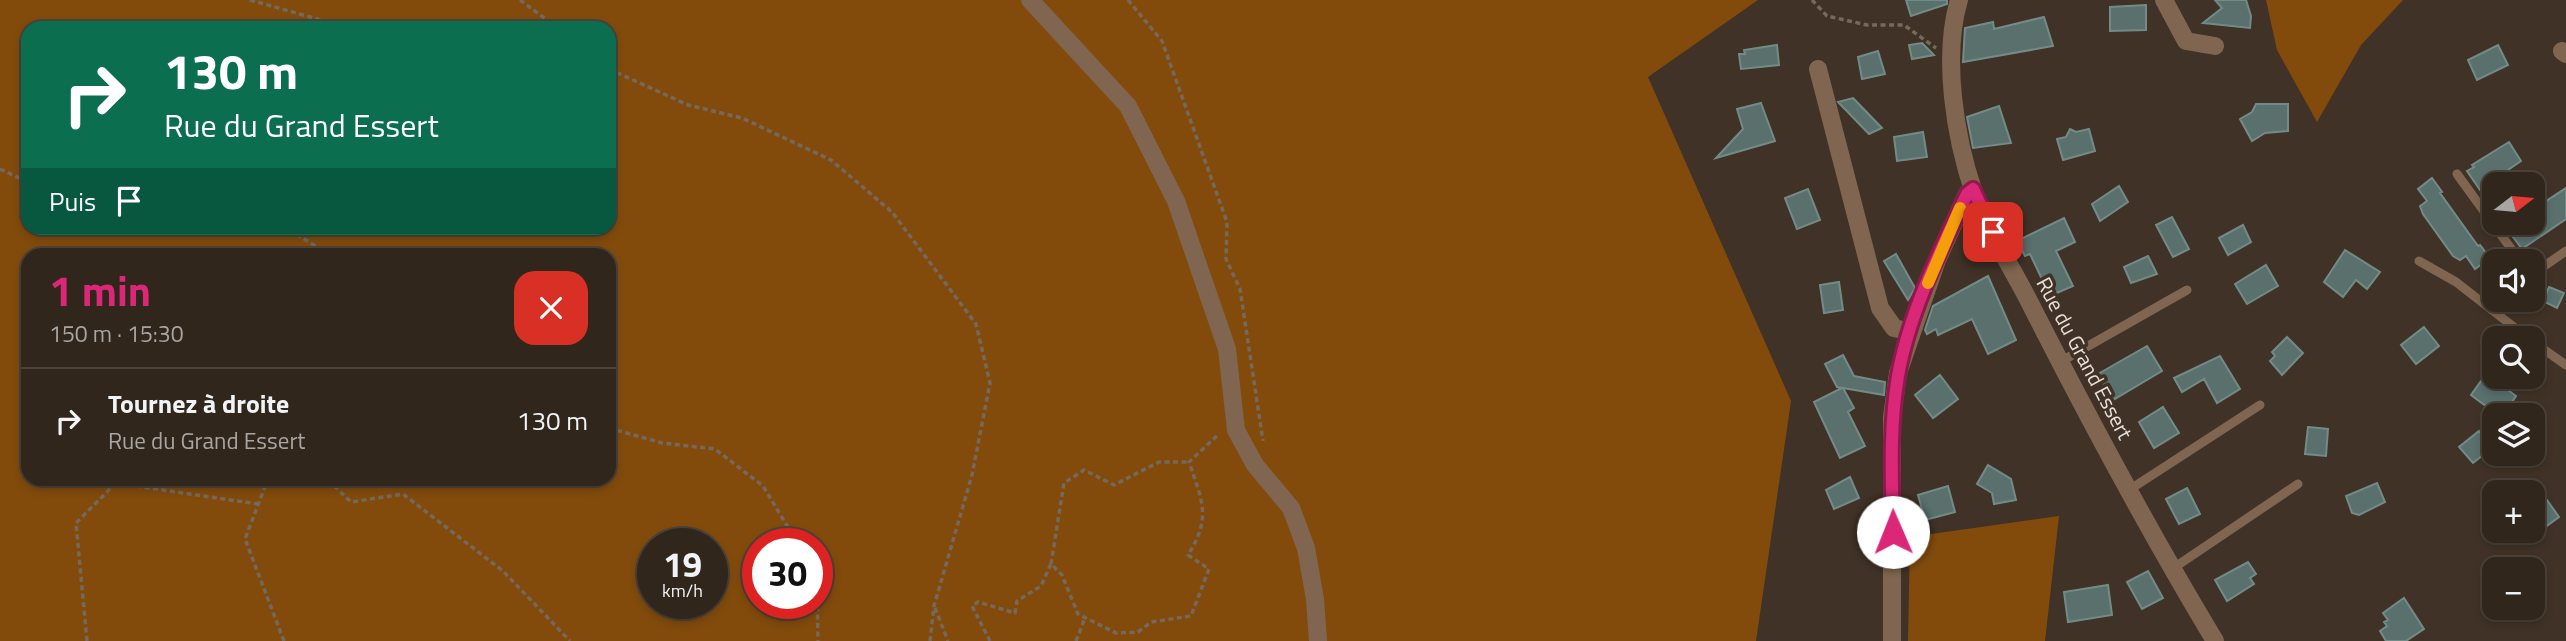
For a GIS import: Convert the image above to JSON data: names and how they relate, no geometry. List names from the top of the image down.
{
  "streets": {
    "street": ["Rue du Grand Essert"]
  },
  "north": "right",
  "page": {
    "turn": ["130 m", "Rue du Grand Essert"],
    "then": "Puis",
    "map_buttons": ["+", "−"],
    "heading": ["1 min", "150 m · 15:30"],
    "list": [
      {
        "name": "Tournez à droite",
        "note": "Rue du Grand Essert",
        "value": "130 m"
      }
    ],
    "speed": "19 km/h",
    "limit": "30"
  }
}
